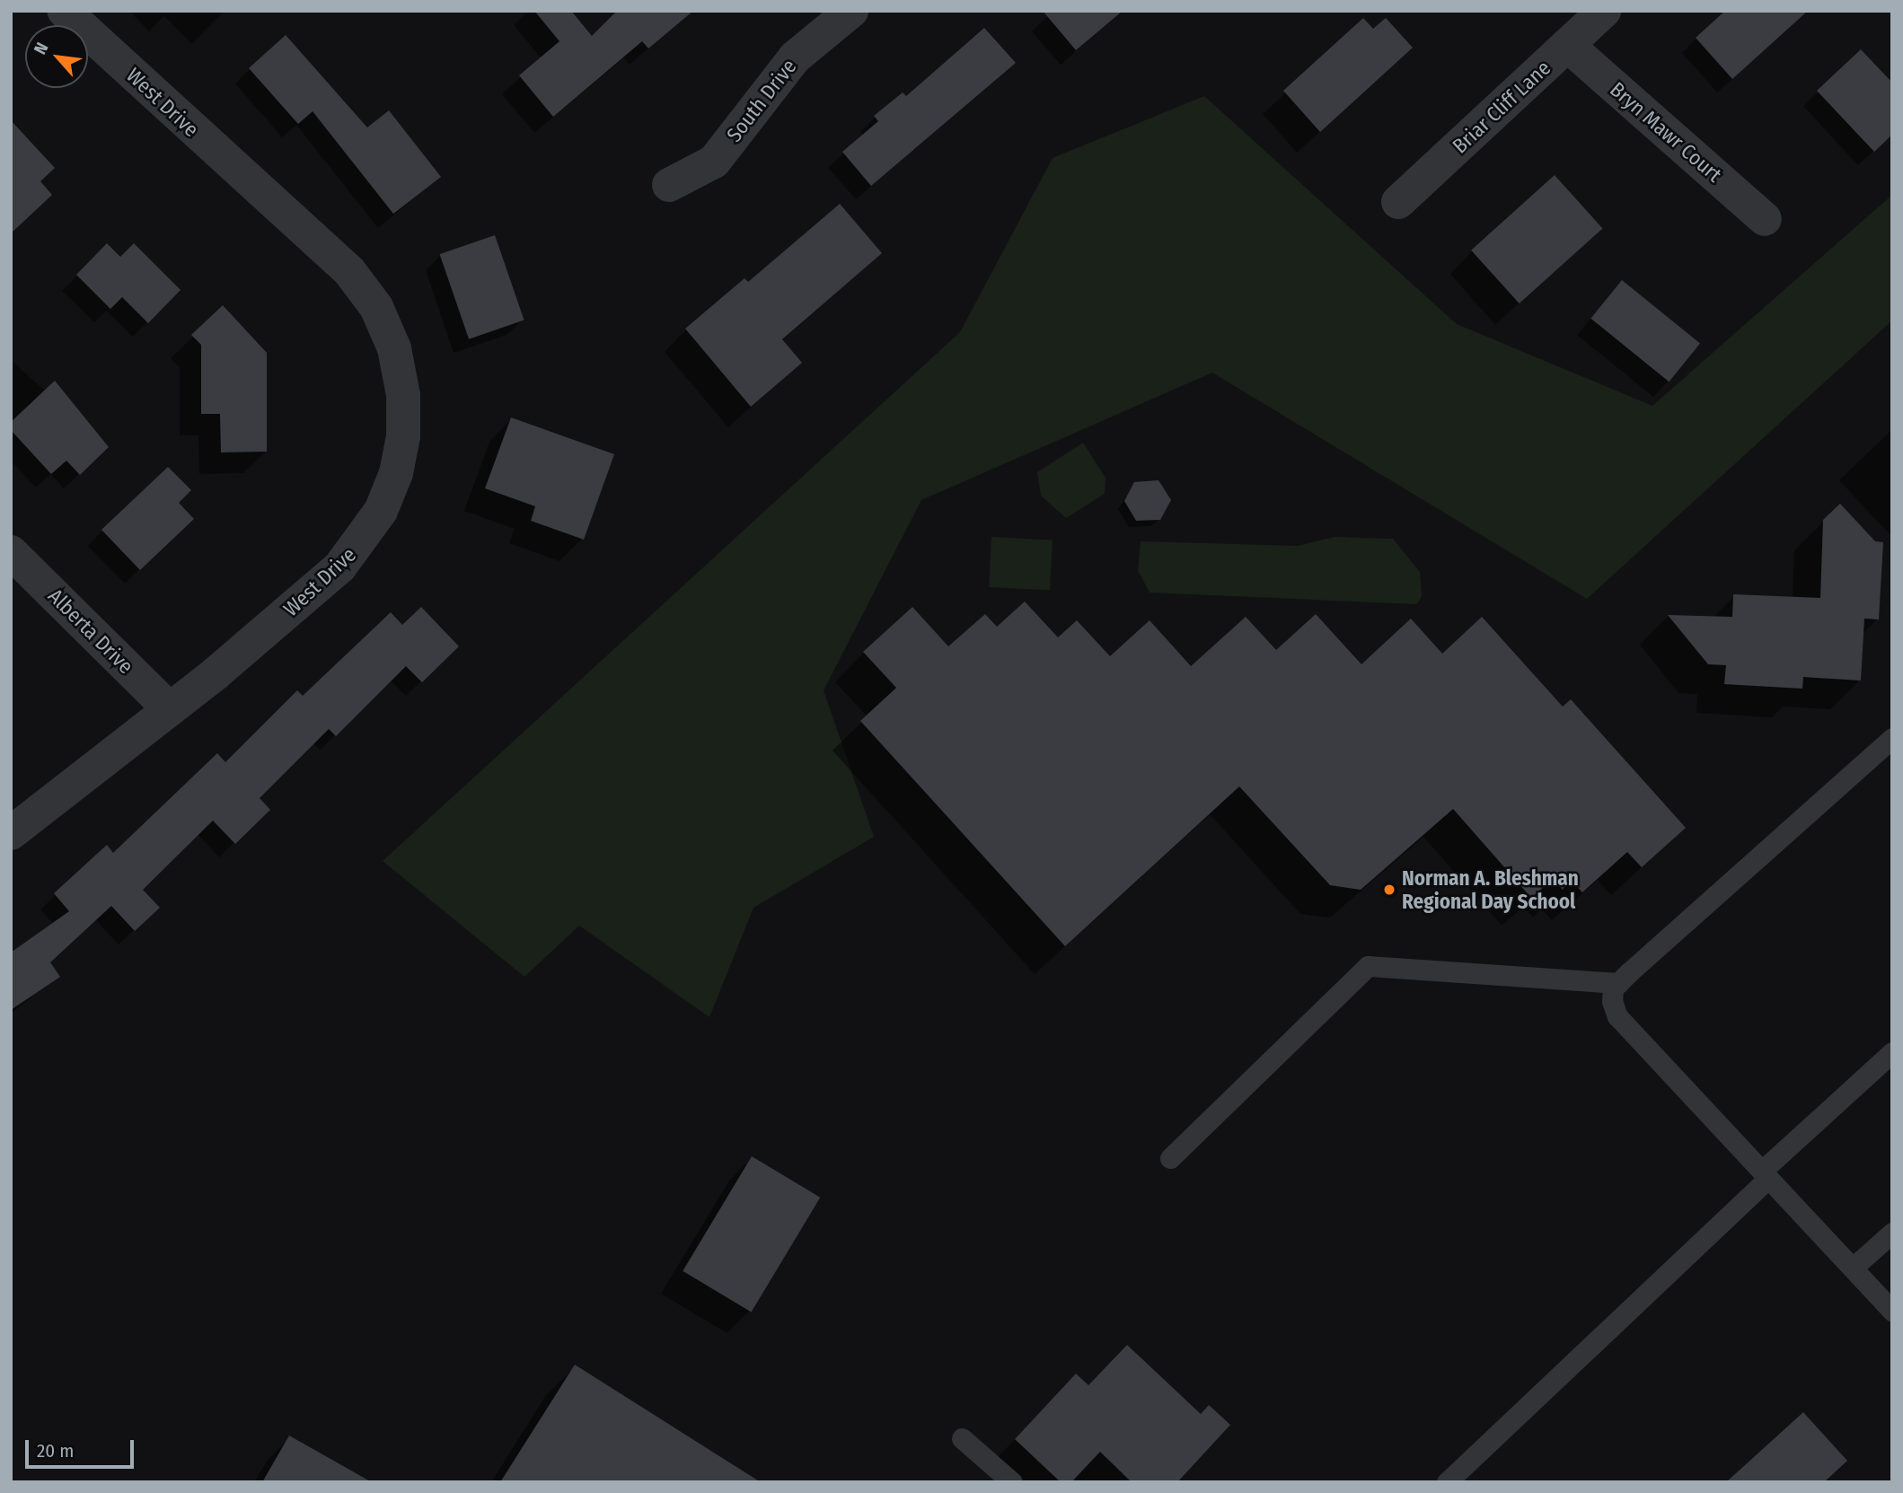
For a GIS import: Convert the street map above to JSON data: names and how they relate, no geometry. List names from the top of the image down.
{
  "streets": {
    "street": [
      "South Drive",
      "West Drive",
      "Briar Cliff Lane",
      "Bryn Mawr Court",
      "Alberta Drive"
    ]
  },
  "crossings": [
    ["West Drive", "Alberta Drive"],
    ["Briar Cliff Lane", "Bryn Mawr Court"]
  ],
  "places": ["Norman A. Bleshman Regional Day School"],
  "scale_bar": "20 m",
  "north": "top left"
}
